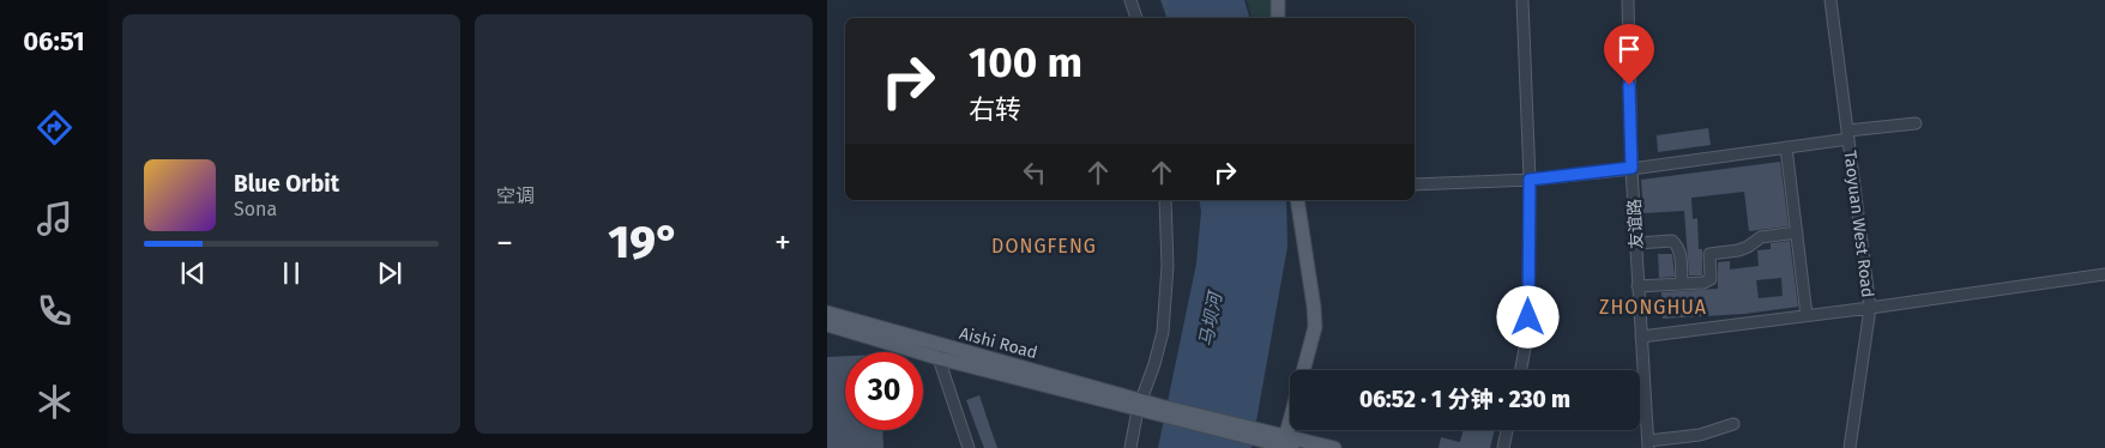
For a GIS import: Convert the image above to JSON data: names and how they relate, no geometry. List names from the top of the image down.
{
  "streets": {
    "main road": ["Aishi Road"],
    "street": ["友谊路", "Taoyuan West Road"]
  },
  "districts": ["DONGFENG", "ZHONGHUA"],
  "water": ["马坝河"],
  "page": {
    "tabs": "06:51",
    "tile": "空调",
    "turn": ["100 m", "右转"],
    "song": ["Blue Orbit", "Sona"],
    "heat": ["−", "19°", "+"],
    "limit": "30",
    "trip": "06:52 · 1 分钟 · 230 m"
  }
}
